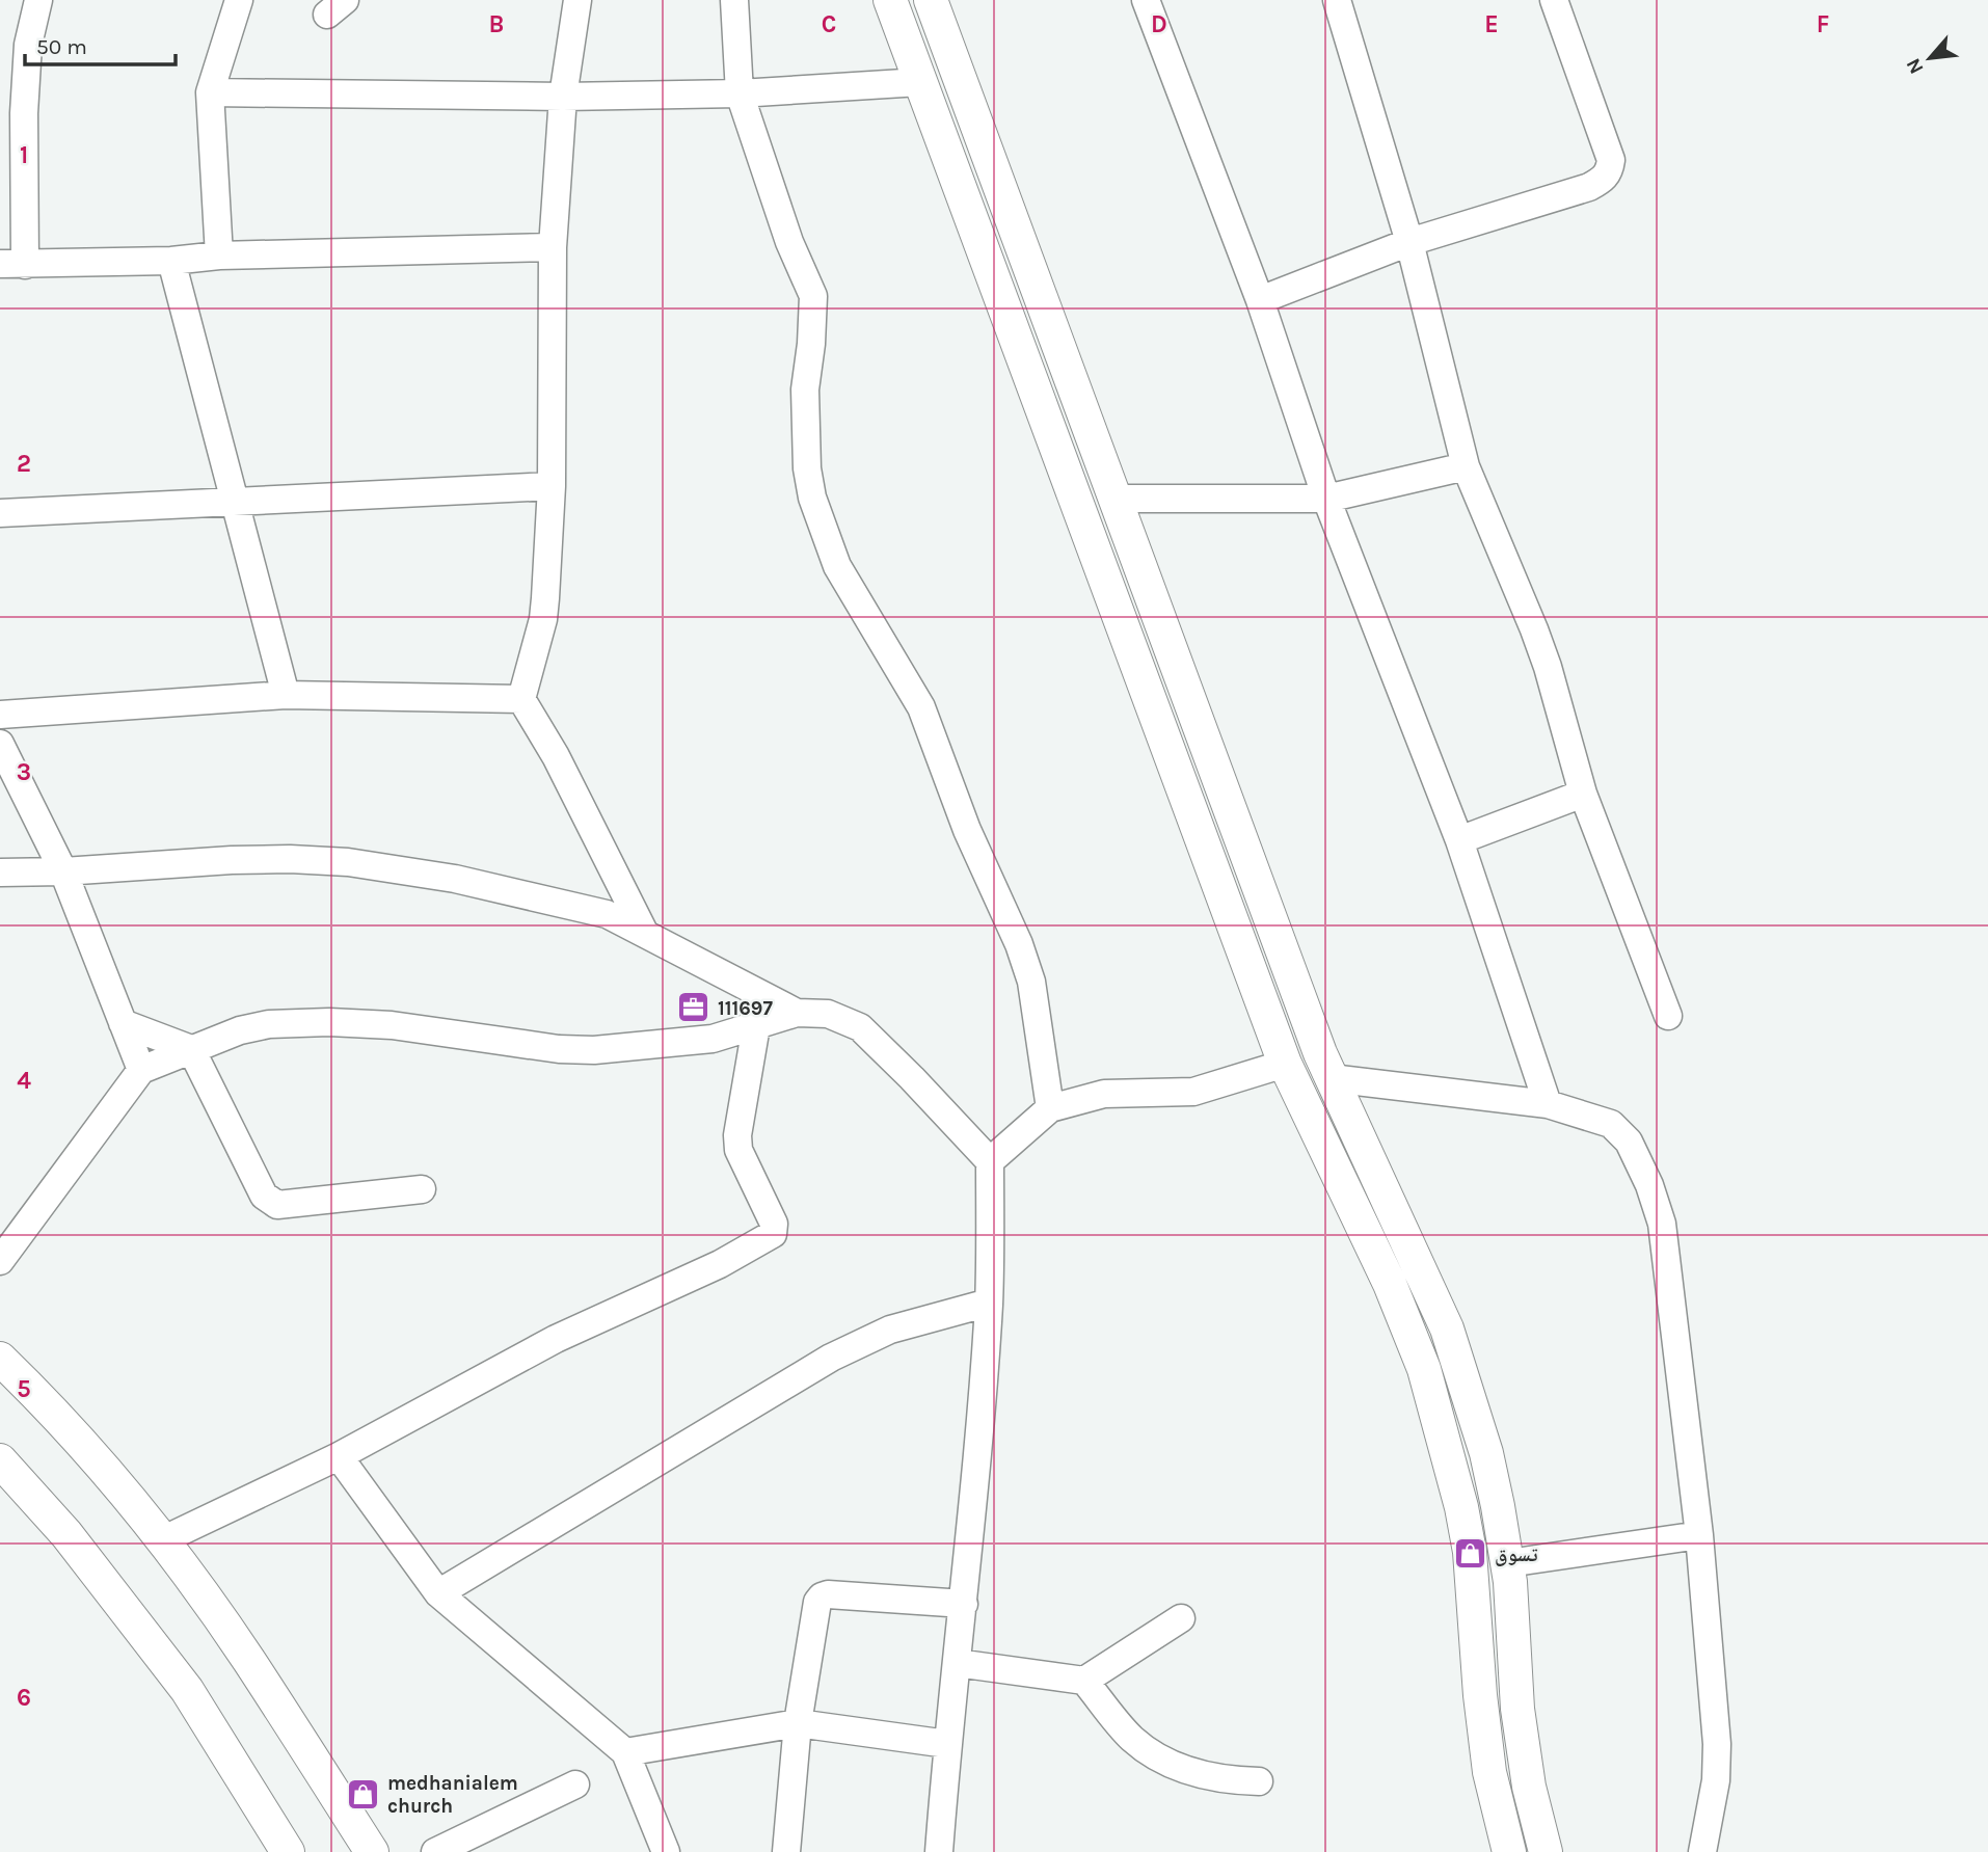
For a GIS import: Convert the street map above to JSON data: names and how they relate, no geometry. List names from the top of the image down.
{
  "places": {
    "office": ["111697"],
    "shop": ["تسوق", "medhanialem church"]
  },
  "scale_bar": "50 m",
  "north": "bottom left",
  "grid": {
    "columns": [
      "B",
      "C",
      "D",
      "E",
      "F"
    ],
    "rows": [
      "1",
      "2",
      "3",
      "4",
      "5",
      "6"
    ]
  }
}
